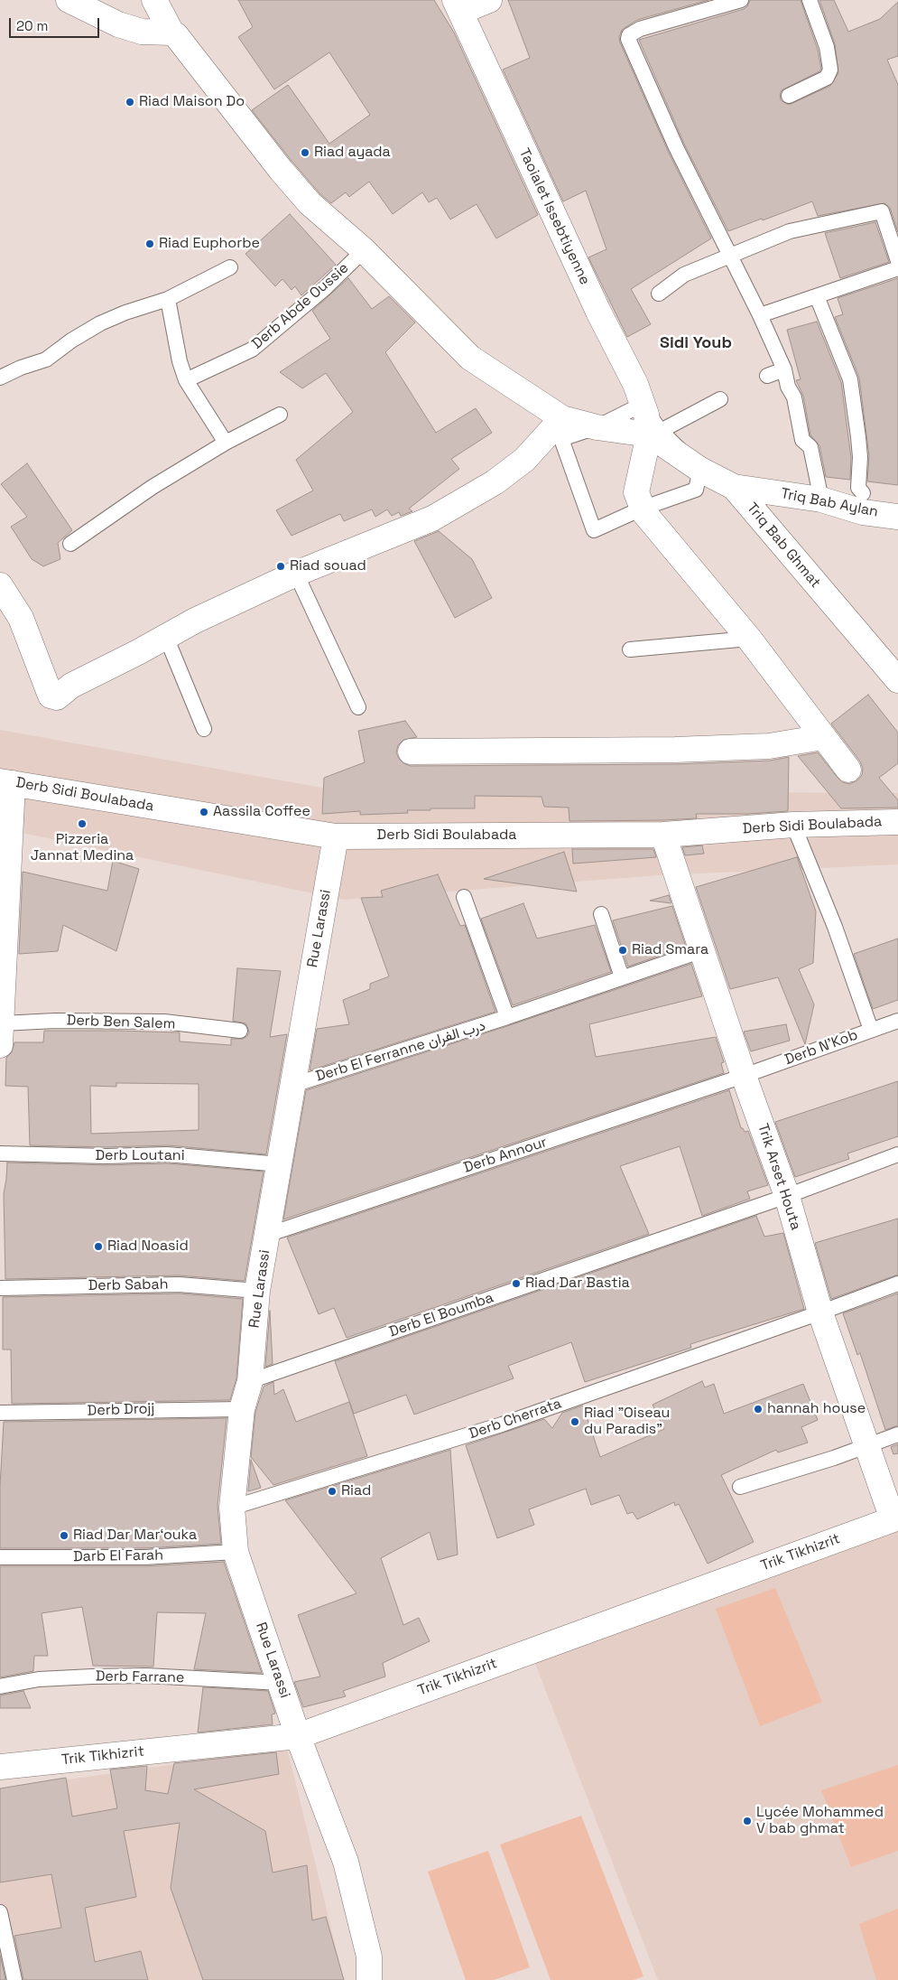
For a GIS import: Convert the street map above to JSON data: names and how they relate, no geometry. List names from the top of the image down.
{
  "streets": {
    "street": [
      "Taoialet Issebtiyenne",
      "Triq Bab Aylan",
      "Triq Bab Ghmat",
      "Derb Sidi Boulabada",
      "Rue Larassi",
      "Trik Arset Houta",
      "Trik Tikhizrit"
    ],
    "lane": [
      "Derb Abde Oussie",
      "Derb Ben Salem",
      "Derb N'Kob",
      "Derb El Ferranne درب الفران",
      "Derb Annour",
      "Derb Loutani",
      "Derb Sabah",
      "Derb El Boumba",
      "Derb Drojj",
      "Derb Cherrata",
      "Darb El Farah",
      "Derb Farrane"
    ]
  },
  "crossings": [
    ["Taoialet Issebtiyenne", "Triq Bab Ghmat"],
    ["Triq Bab Aylan", "Triq Bab Ghmat"],
    ["Derb Sidi Boulabada", "Rue Larassi"],
    ["Derb Sidi Boulabada", "Trik Arset Houta"],
    ["Rue Larassi", "Derb El Ferranne درب الفران"],
    ["Rue Larassi", "Derb Annour"],
    ["Rue Larassi", "Derb Loutani"],
    ["Rue Larassi", "Derb Sabah"],
    ["Rue Larassi", "Derb El Boumba"],
    ["Rue Larassi", "Derb Drojj"],
    ["Rue Larassi", "Derb Cherrata"],
    ["Rue Larassi", "Trik Tikhizrit"],
    ["Rue Larassi", "Darb El Farah"],
    ["Rue Larassi", "Derb Farrane"],
    ["Derb N'Kob", "Derb Annour"],
    ["Derb N'Kob", "Trik Arset Houta"],
    ["Derb El Ferranne درب الفران", "Trik Arset Houta"],
    ["Derb Annour", "Trik Arset Houta"],
    ["Trik Arset Houta", "Derb El Boumba"],
    ["Trik Arset Houta", "Derb Cherrata"],
    ["Trik Arset Houta", "Trik Tikhizrit"]
  ],
  "districts": ["Sidi Youb"],
  "places": [
    "Riad Maison Do",
    "Riad ayada",
    "Riad Euphorbe",
    "Riad souad",
    "Aassila Coffee",
    "Pizzeria Jannat Medina",
    "Riad Smara",
    "Riad Noasid",
    "Riad Dar Bastia",
    "hannah house",
    "Riad \"Oiseau du Paradis\"",
    "Riad",
    "Riad Dar Mar‘ouka",
    "Lycée Mohammed V bab ghmat"
  ],
  "scale_bar": "20 m"
}
